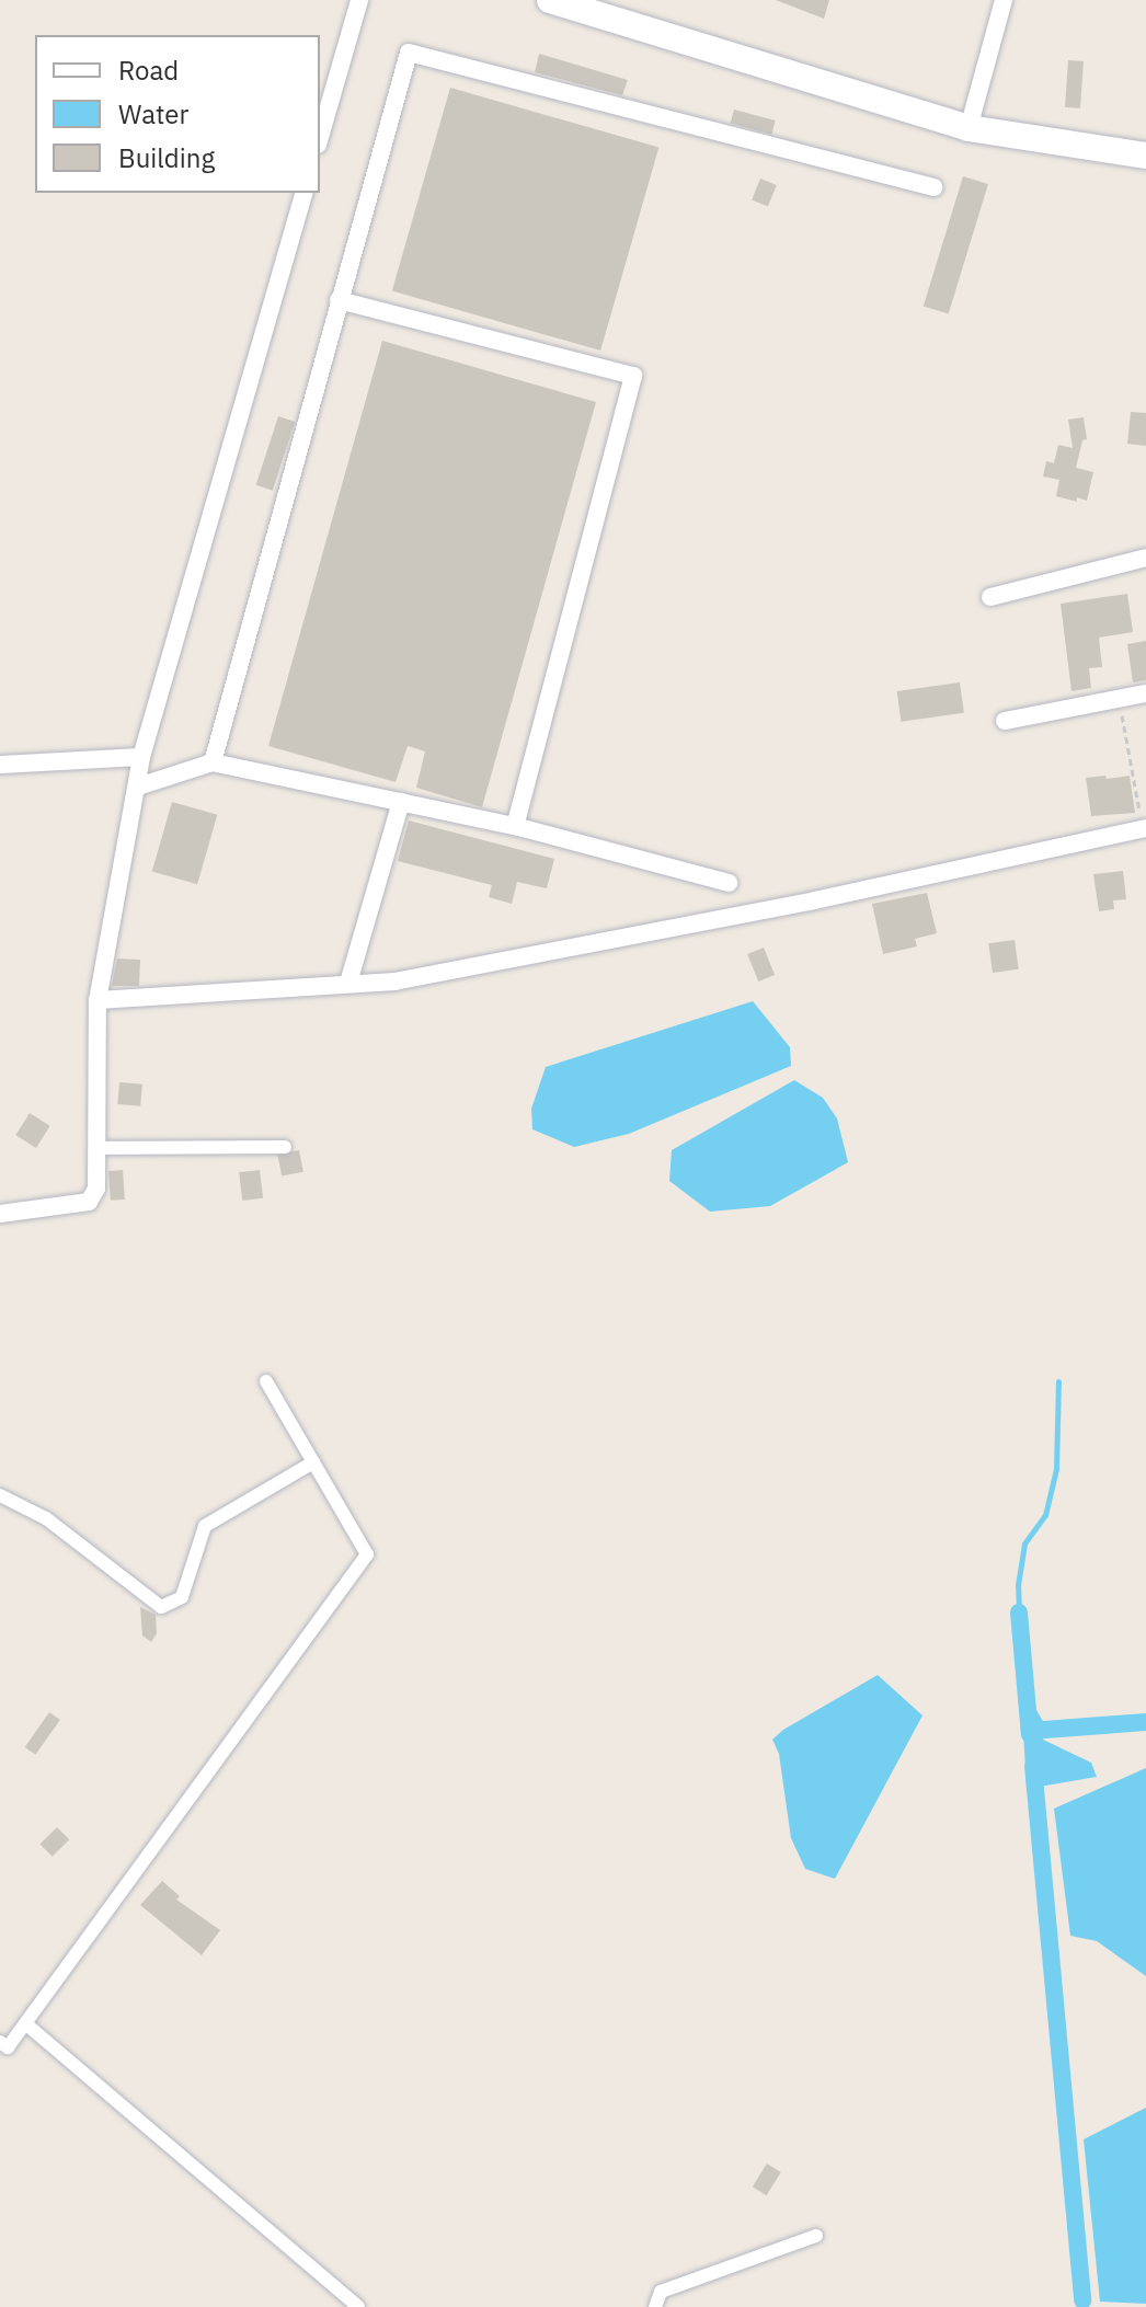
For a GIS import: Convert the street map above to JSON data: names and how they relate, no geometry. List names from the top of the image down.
{
  "legend": ["Road", "Water", "Building"]
}
